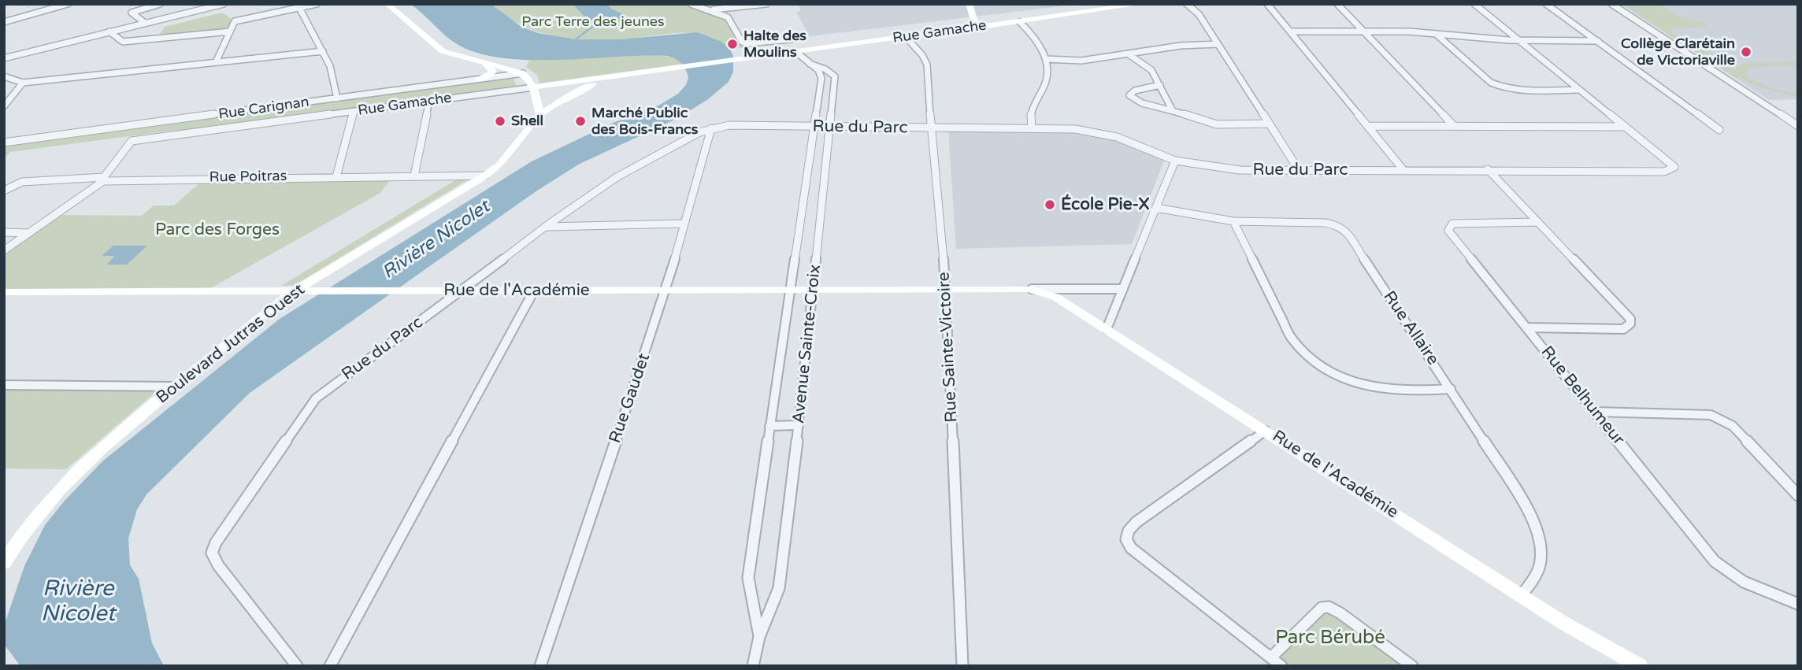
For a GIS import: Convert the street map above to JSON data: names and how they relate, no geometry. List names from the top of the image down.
{
  "streets": {
    "street": [
      "Rue Gamache",
      "Rue Carignan",
      "Rue du Parc",
      "Rue Poitras",
      "Rue de l'Académie",
      "Rue Allaire",
      "Boulevard Jutras Ouest",
      "Avenue Sainte-Croix",
      "Rue Sainte-Victoire",
      "Rue Belhumeur",
      "Rue Gaudet"
    ]
  },
  "crossings": [
    ["Rue Gamache", "Rue Poitras"],
    ["Rue Gamache", "Boulevard Jutras Ouest"],
    ["Rue Gamache", "Avenue Sainte-Croix"],
    ["Rue Gamache", "Rue Sainte-Victoire"],
    ["Rue du Parc", "Rue de l'Académie"],
    ["Rue du Parc", "Avenue Sainte-Croix"],
    ["Rue du Parc", "Rue Sainte-Victoire"],
    ["Rue du Parc", "Rue Gaudet"],
    ["Rue Poitras", "Boulevard Jutras Ouest"],
    ["Rue de l'Académie", "Rue Allaire"],
    ["Rue de l'Académie", "Boulevard Jutras Ouest"],
    ["Rue de l'Académie", "Avenue Sainte-Croix"],
    ["Rue de l'Académie", "Rue Sainte-Victoire"],
    ["Rue de l'Académie", "Rue Gaudet"]
  ],
  "water": ["Rivière Nicolet"],
  "parks": ["Parc Terre des jeunes", "Parc des Forges", "Parc Bérubé"],
  "places": [
    "Halte des Moulins",
    "Collège Clarétain de Victoriaville",
    "Shell",
    "Marché Public des Bois-Francs",
    "École Pie-X"
  ]
}
